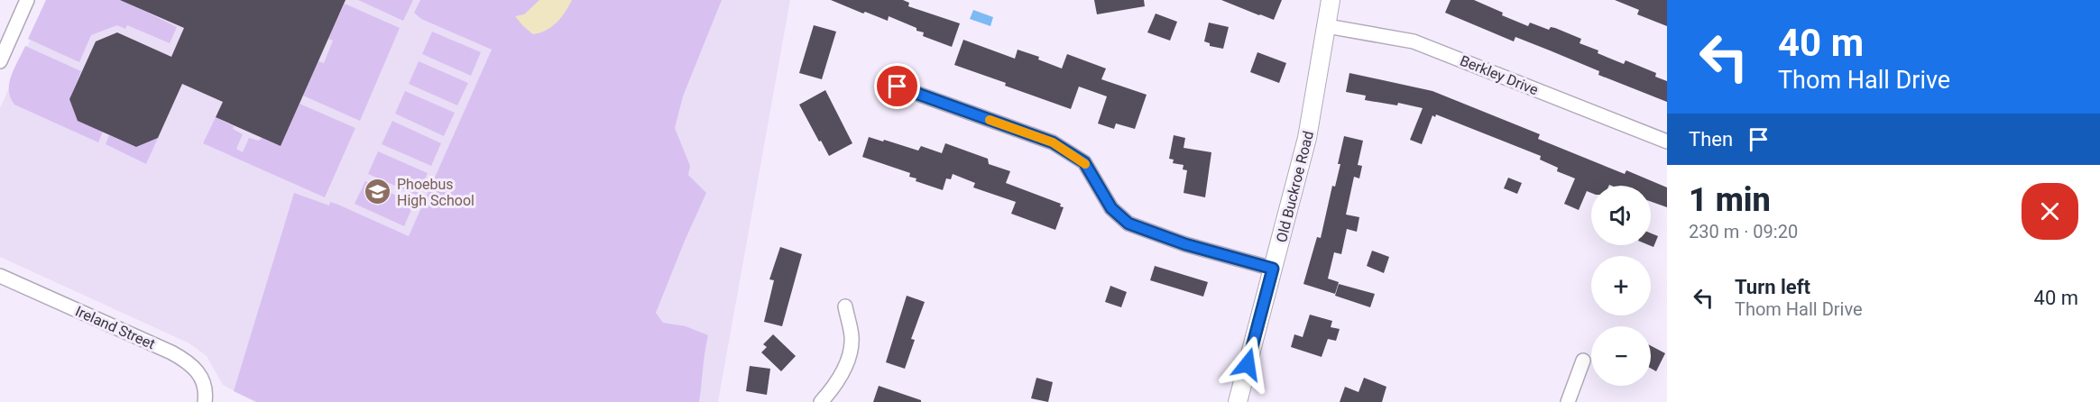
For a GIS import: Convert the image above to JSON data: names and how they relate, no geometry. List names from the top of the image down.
{
  "streets": {
    "street": ["Berkley Drive", "Old Buckroe Road", "Ireland Street"]
  },
  "crossings": [
    ["Berkley Drive", "Old Buckroe Road"]
  ],
  "places": {
    "school or university": ["Phoebus High School"]
  },
  "page": {
    "turn": ["40 m", "Thom Hall Drive"],
    "then": "Then",
    "heading": ["1 min", "230 m · 09:20"],
    "map_buttons": ["+", "−"],
    "list": [
      {
        "name": "Turn left",
        "note": "Thom Hall Drive",
        "value": "40 m"
      }
    ]
  }
}
